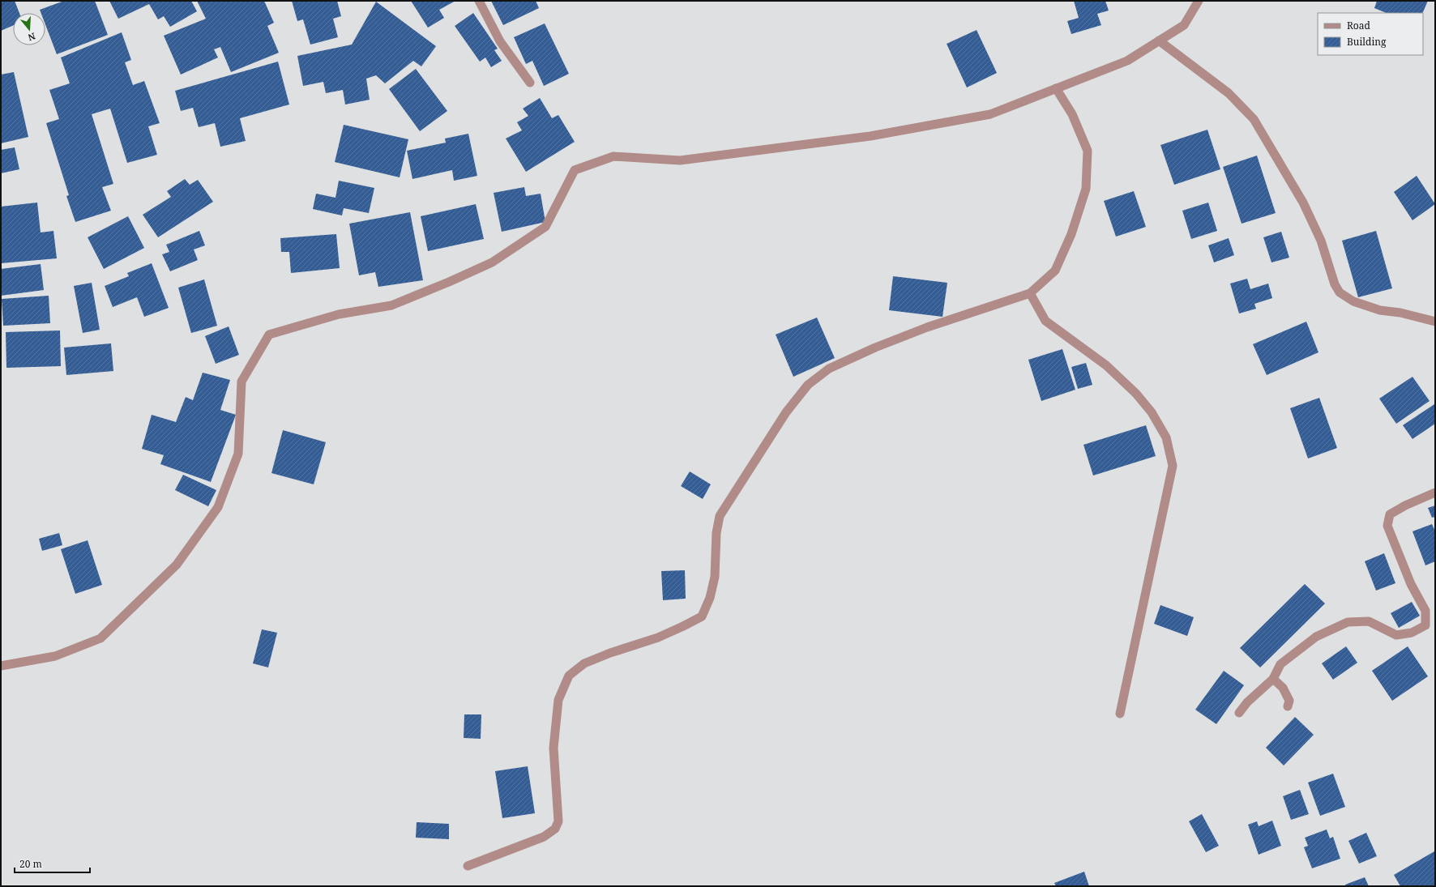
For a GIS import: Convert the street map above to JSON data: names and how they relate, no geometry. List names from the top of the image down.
{
  "legend": ["Road", "Building"],
  "scale_bar": "20 m",
  "north": "bottom"
}
